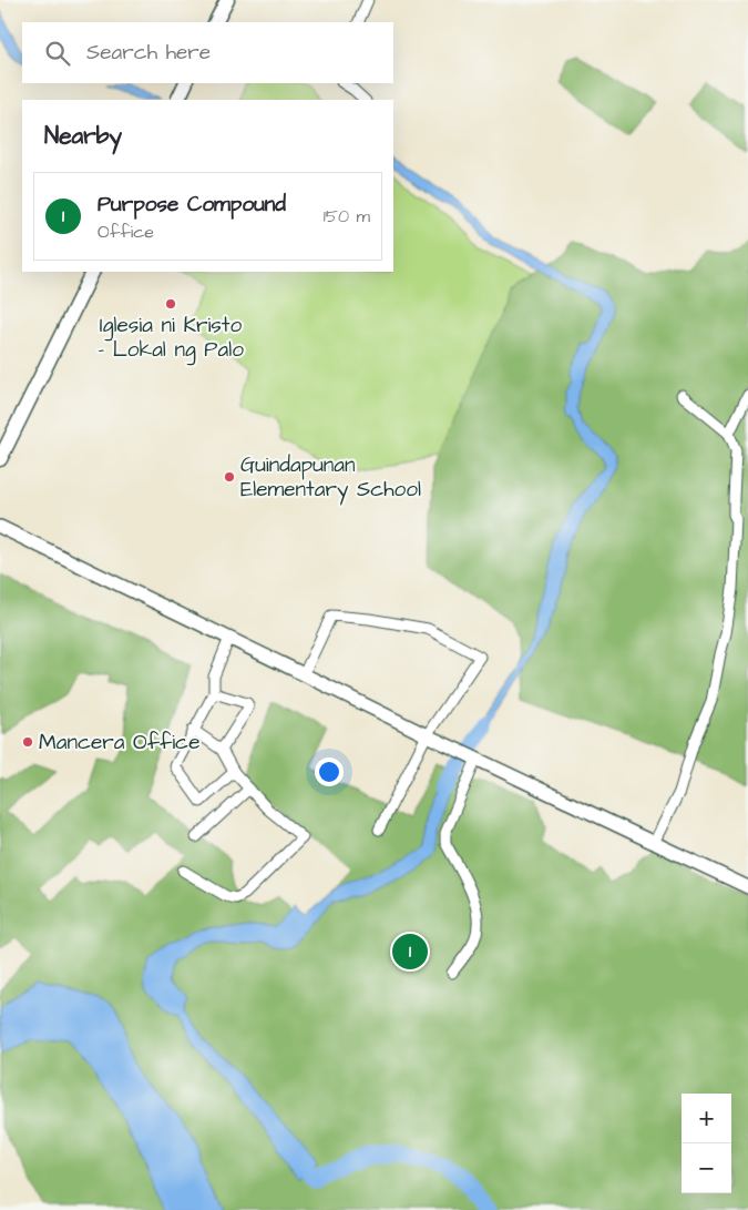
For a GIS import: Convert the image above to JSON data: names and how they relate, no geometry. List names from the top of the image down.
{
  "places": ["Iglesia ni Kristo - Lokal ng Palo", "Guindapunan Elementary School", "Mancera Office"],
  "page": {
    "search": "Search here",
    "heading": "Nearby",
    "list": [
      {
        "mark": "1",
        "name": "Purpose Compound",
        "note": "Office",
        "value": "150 m"
      }
    ],
    "pins": "1",
    "map_buttons": ["+", "−"]
  }
}
